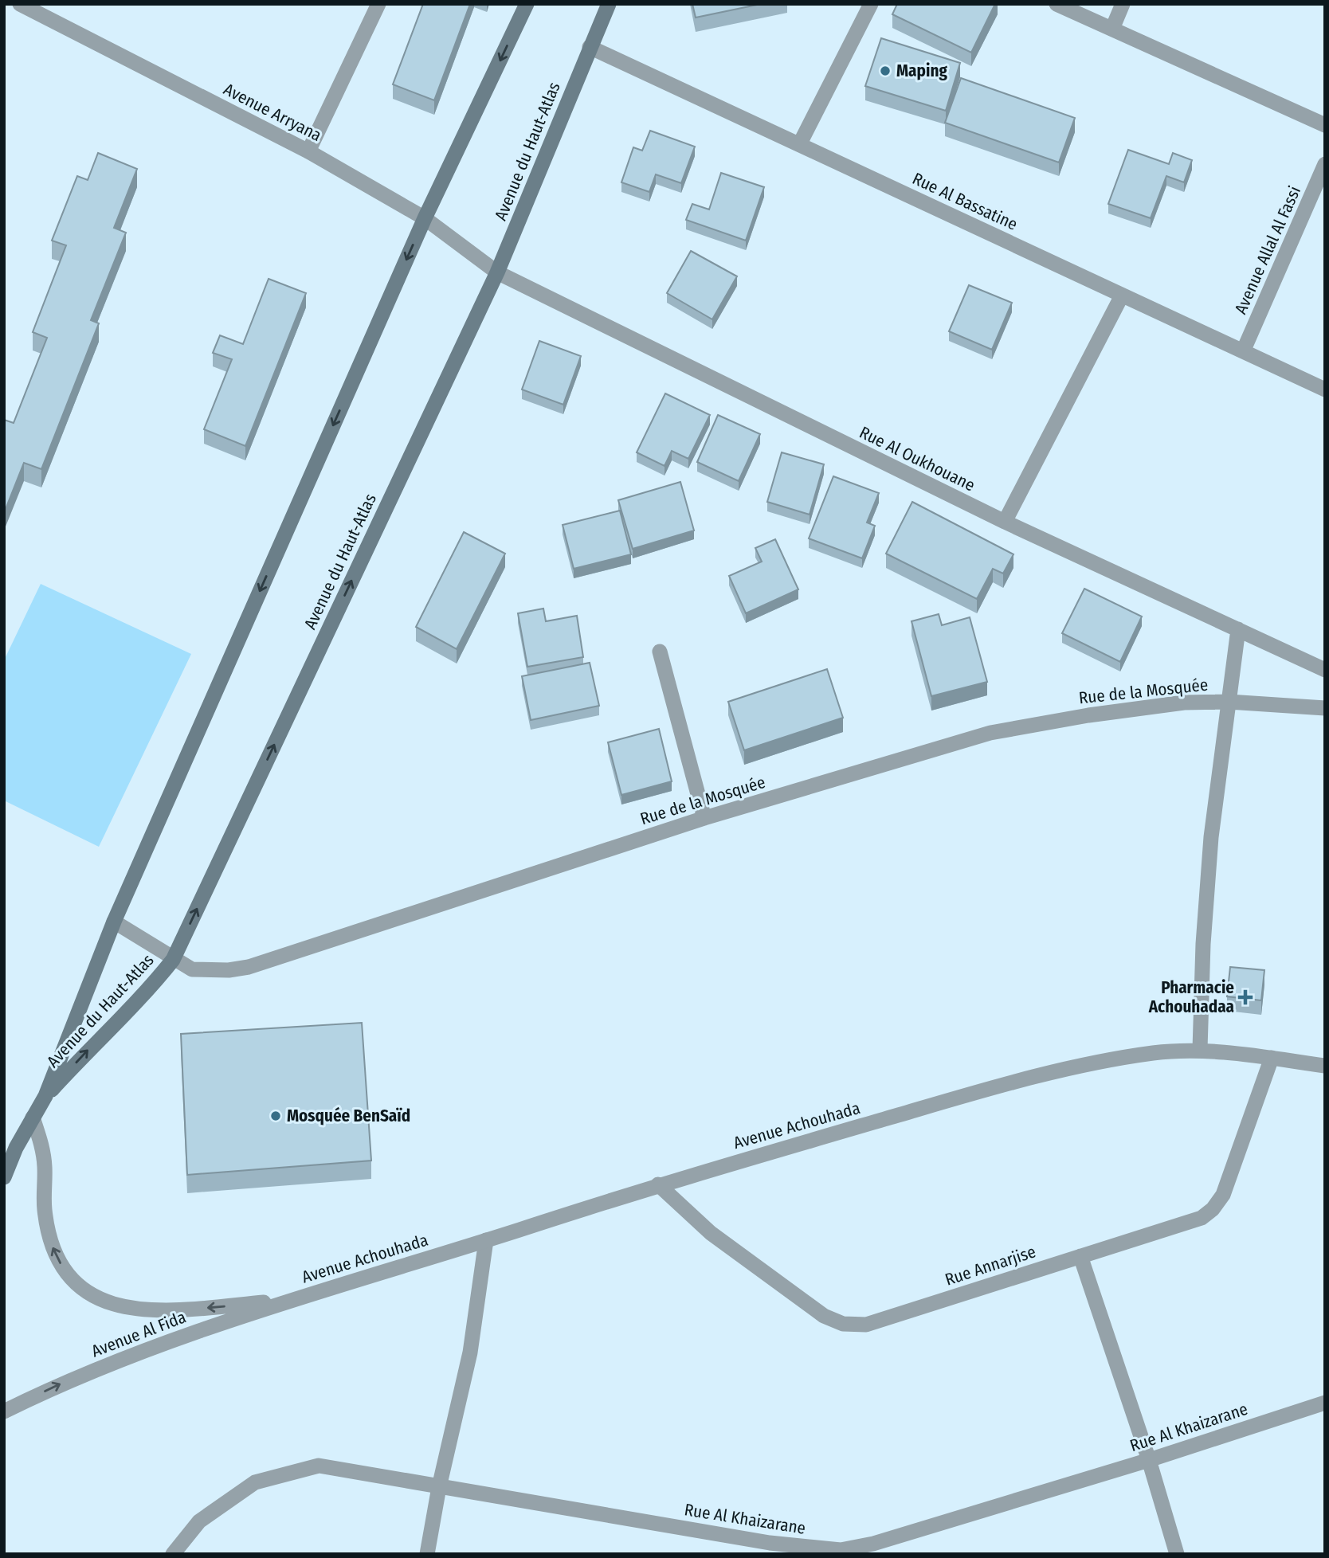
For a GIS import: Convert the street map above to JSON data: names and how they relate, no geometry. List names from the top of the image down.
{
  "streets": {
    "main road": ["Avenue du Haut-Atlas"],
    "street": [
      "Avenue Arryana",
      "Rue Al Bassatine",
      "Avenue Allal Al Fassi",
      "Rue Al Oukhouane",
      "Rue de la Mosquée",
      "Avenue Achouhada",
      "Rue Annarjise",
      "Avenue Al Fida",
      "Rue Al Khaizarane"
    ]
  },
  "crossings": [
    ["Avenue Arryana", "Avenue du Haut-Atlas"],
    ["Avenue Arryana", "Rue Al Oukhouane"],
    ["Avenue du Haut-Atlas", "Rue Al Bassatine"],
    ["Avenue du Haut-Atlas", "Rue Al Oukhouane"],
    ["Avenue du Haut-Atlas", "Rue de la Mosquée"],
    ["Rue Al Bassatine", "Avenue Allal Al Fassi"],
    ["Avenue Achouhada", "Rue Annarjise"],
    ["Avenue Achouhada", "Avenue Al Fida"]
  ],
  "one_way": ["Avenue Al Fida"],
  "places": {
    "other": ["Maping", "Mosquée BenSaïd"],
    "health": ["Pharmacie Achouhadaa"]
  }
}
